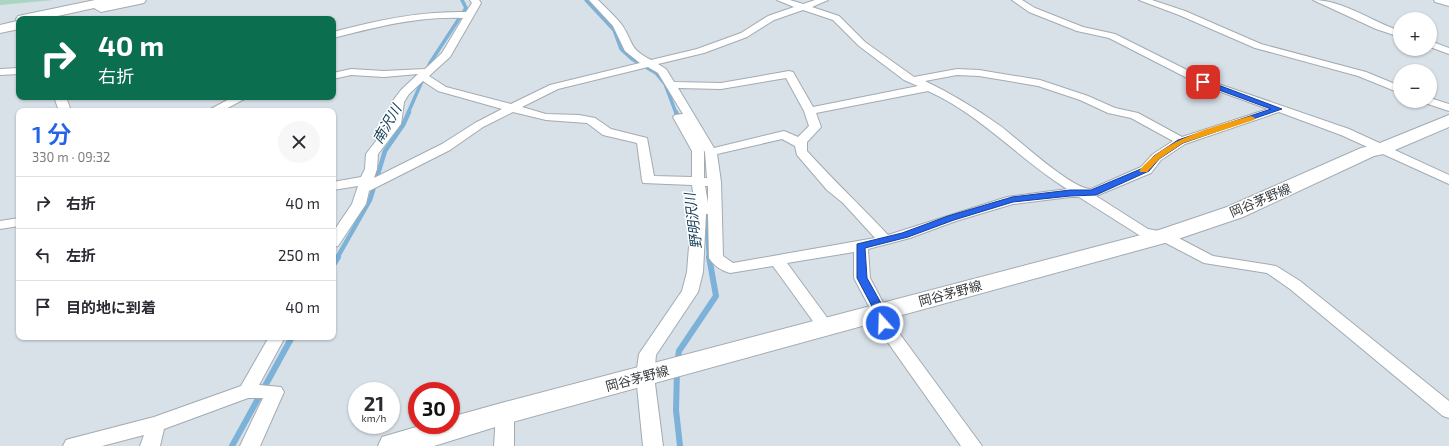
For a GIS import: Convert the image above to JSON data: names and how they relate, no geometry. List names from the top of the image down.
{
  "streets": {
    "main road": ["岡谷茅野線"]
  },
  "water": ["南沢川", "野明沢川"],
  "page": {
    "map_buttons": ["+", "−"],
    "turn": ["40 m", "右折"],
    "heading": ["1 分", "330 m · 09:32"],
    "list": [
      {
        "name": "右折",
        "value": "40 m"
      },
      {
        "name": "左折",
        "value": "250 m"
      },
      {
        "name": "目的地に到着",
        "value": "40 m"
      }
    ],
    "speed": "21 km/h",
    "limit": "30"
  }
}
